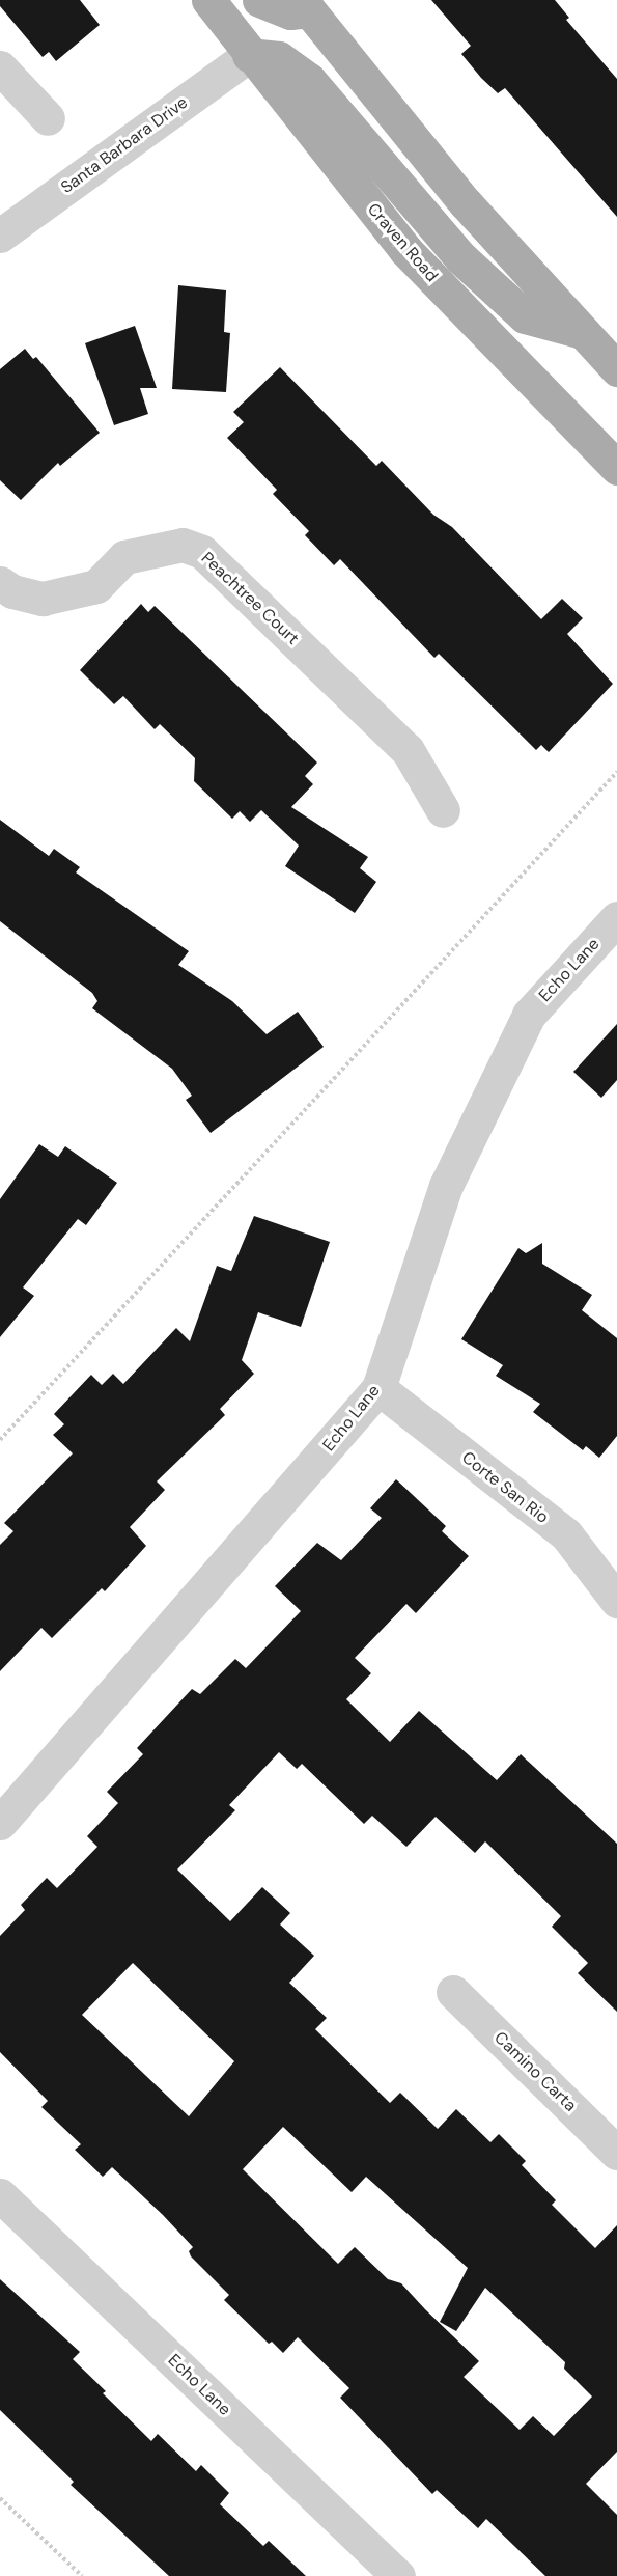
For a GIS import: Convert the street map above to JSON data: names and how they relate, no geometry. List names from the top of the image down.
{
  "streets": {
    "main road": ["Craven Road"],
    "street": [
      "Santa Barbara Drive",
      "Peachtree Court",
      "Echo Lane",
      "Corte San Rio",
      "Camino Carta"
    ]
  },
  "crossings": [
    ["Santa Barbara Drive", "Craven Road"],
    ["Echo Lane", "Corte San Rio"]
  ]
}
